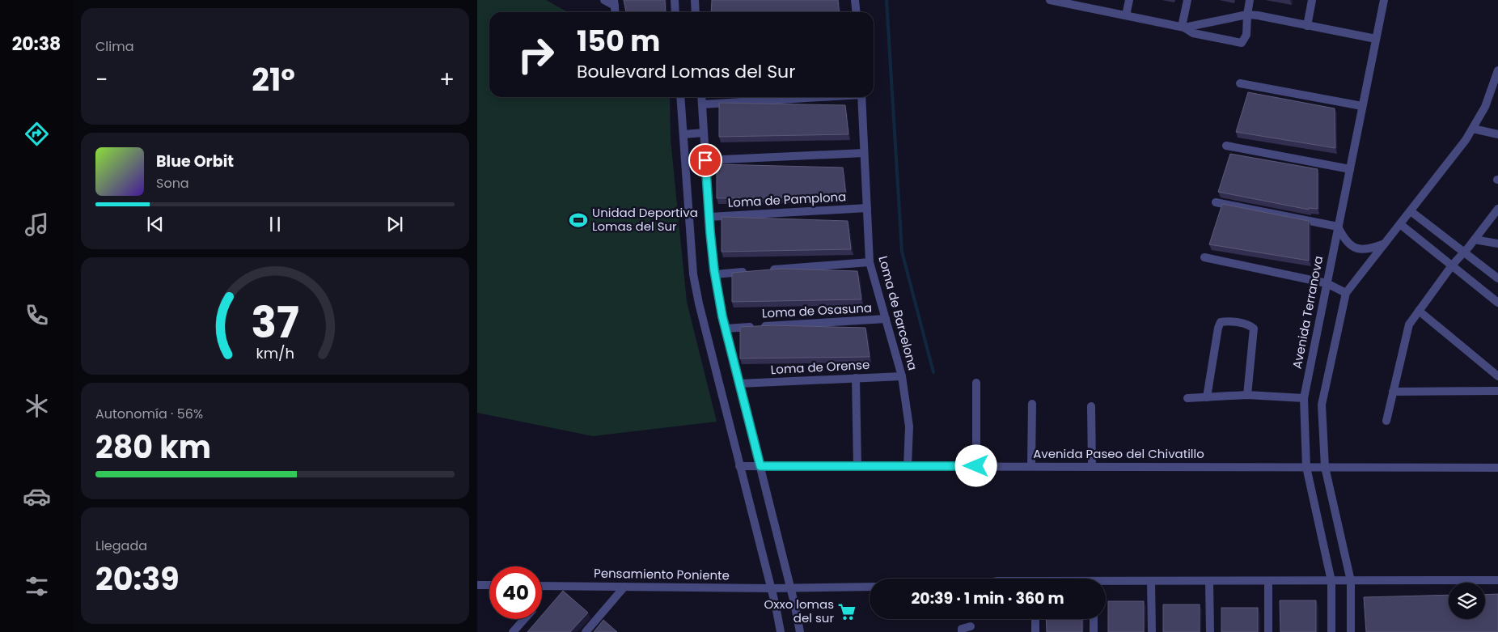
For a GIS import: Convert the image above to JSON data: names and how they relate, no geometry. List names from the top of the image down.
{
  "streets": {
    "street": [
      "Loma de Pamplona",
      "Loma de Osasuna",
      "Avenida Terranova",
      "Loma de Barcelona",
      "Loma de Orense",
      "Avenida Paseo del Chivatillo",
      "Pensamiento Poniente"
    ]
  },
  "crossings": [
    ["Loma de Pamplona", "Loma de Barcelona"],
    ["Loma de Osasuna", "Loma de Barcelona"],
    ["Avenida Terranova", "Avenida Paseo del Chivatillo"],
    ["Loma de Barcelona", "Loma de Orense"],
    ["Loma de Barcelona", "Avenida Paseo del Chivatillo"]
  ],
  "places": {
    "sports": ["Unidad Deportiva Lomas del Sur"],
    "supermarket": ["Oxxo lomas del sur"]
  },
  "page": {
    "tabs": "20:38",
    "tile": [
      "Clima",
      ["Autonomía · 56%", "280 km"],
      ["Llegada", "20:39"]
    ],
    "turn": ["150 m", "Boulevard Lomas del Sur"],
    "heat": ["−", "21°", "+"],
    "song": ["Blue Orbit", "Sona"],
    "limit": "40",
    "trip": "20:39 · 1 min · 360 m",
    "gauge": ["37", "km/h"]
  }
}
